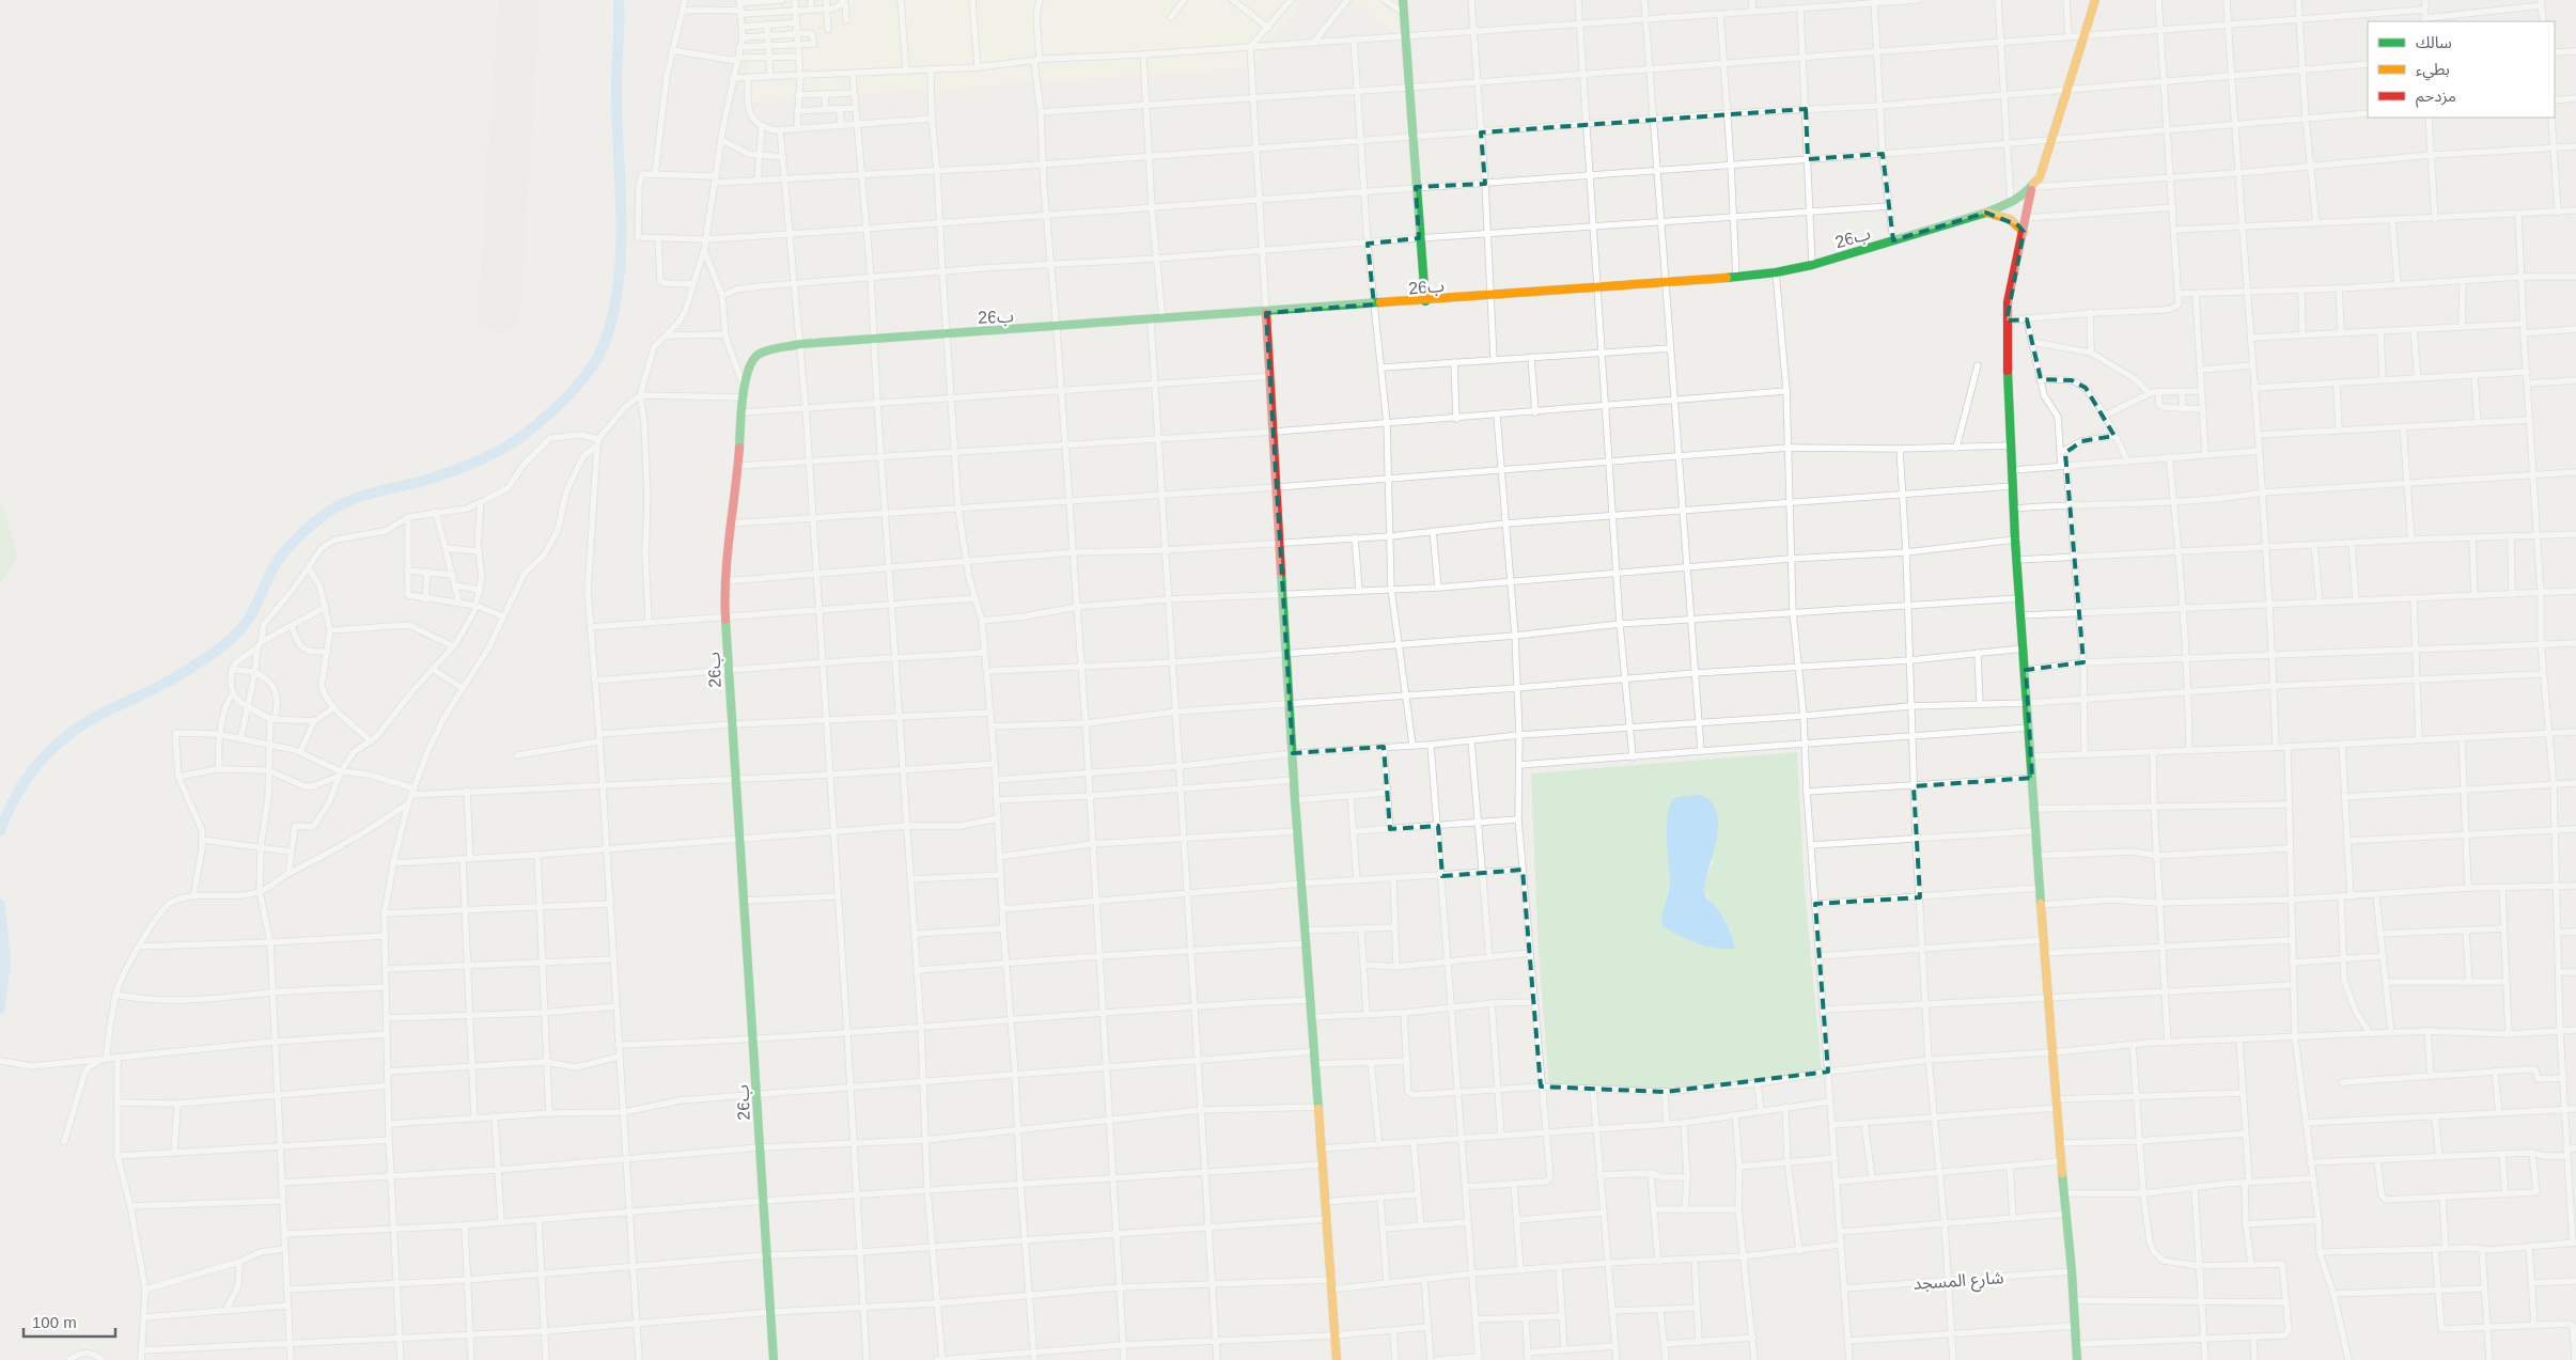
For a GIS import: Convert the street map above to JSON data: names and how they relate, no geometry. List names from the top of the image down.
{
  "streets": {
    "main road": ["26ب"],
    "street": ["شارع المسجد"]
  },
  "legend": ["سالك", "بطيء", "مزدحم"],
  "scale_bar": "100 m"
}
